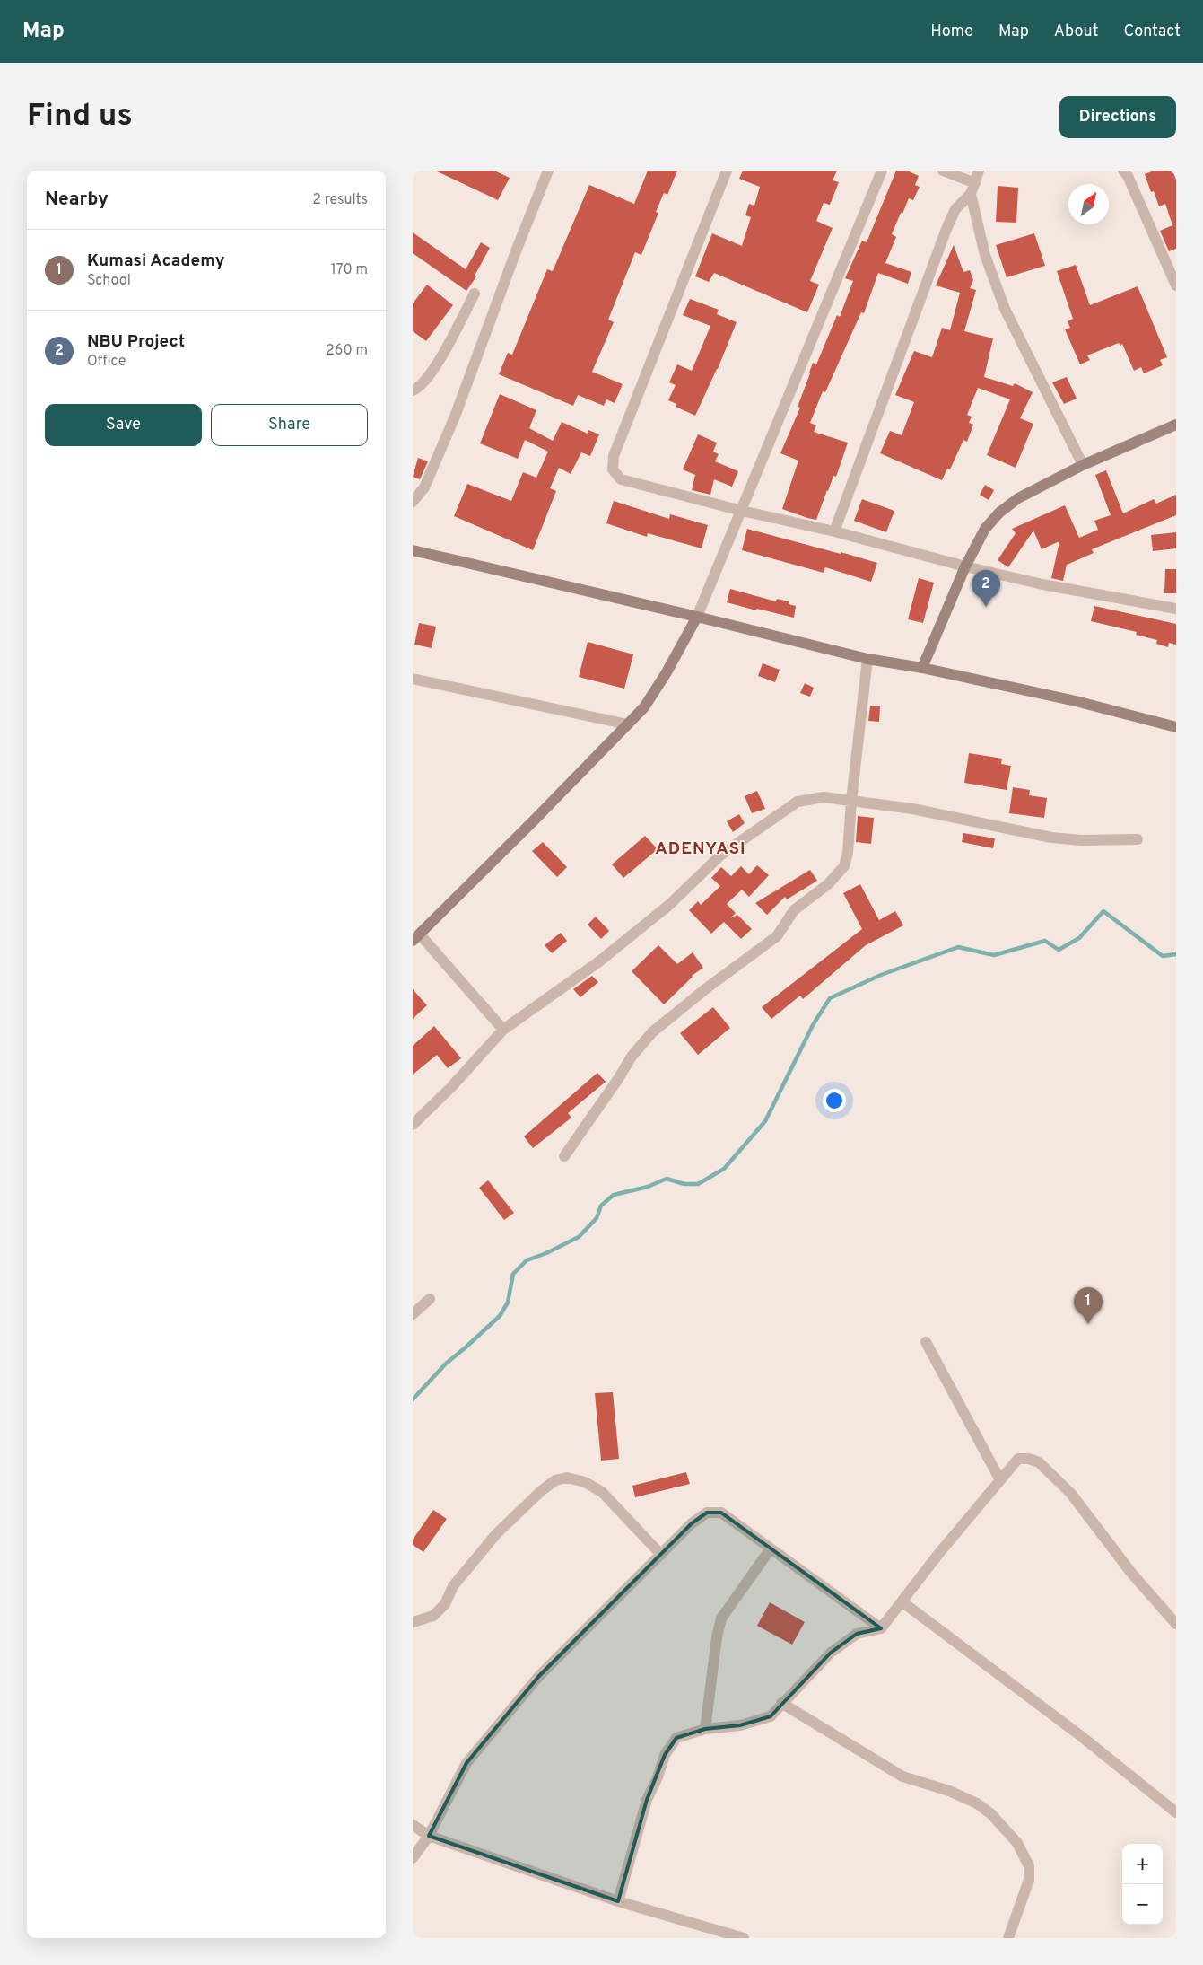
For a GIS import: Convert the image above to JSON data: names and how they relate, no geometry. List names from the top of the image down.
{
  "districts": ["ADENYASI"],
  "north": "top right",
  "page": {
    "header": "Map",
    "nav": [
      "Home",
      "Map",
      "About",
      "Contact"
    ],
    "buttons": [
      "Directions",
      ["Save", "Share"]
    ],
    "title": "Find us",
    "heading": ["Nearby", "2 results"],
    "list": [
      {
        "mark": "1",
        "name": "Kumasi Academy",
        "note": "School",
        "value": "170 m"
      },
      {
        "mark": "2",
        "name": "NBU Project",
        "note": "Office",
        "value": "260 m"
      }
    ],
    "pins": ["2", "1"],
    "map_buttons": ["+", "−"]
  }
}
